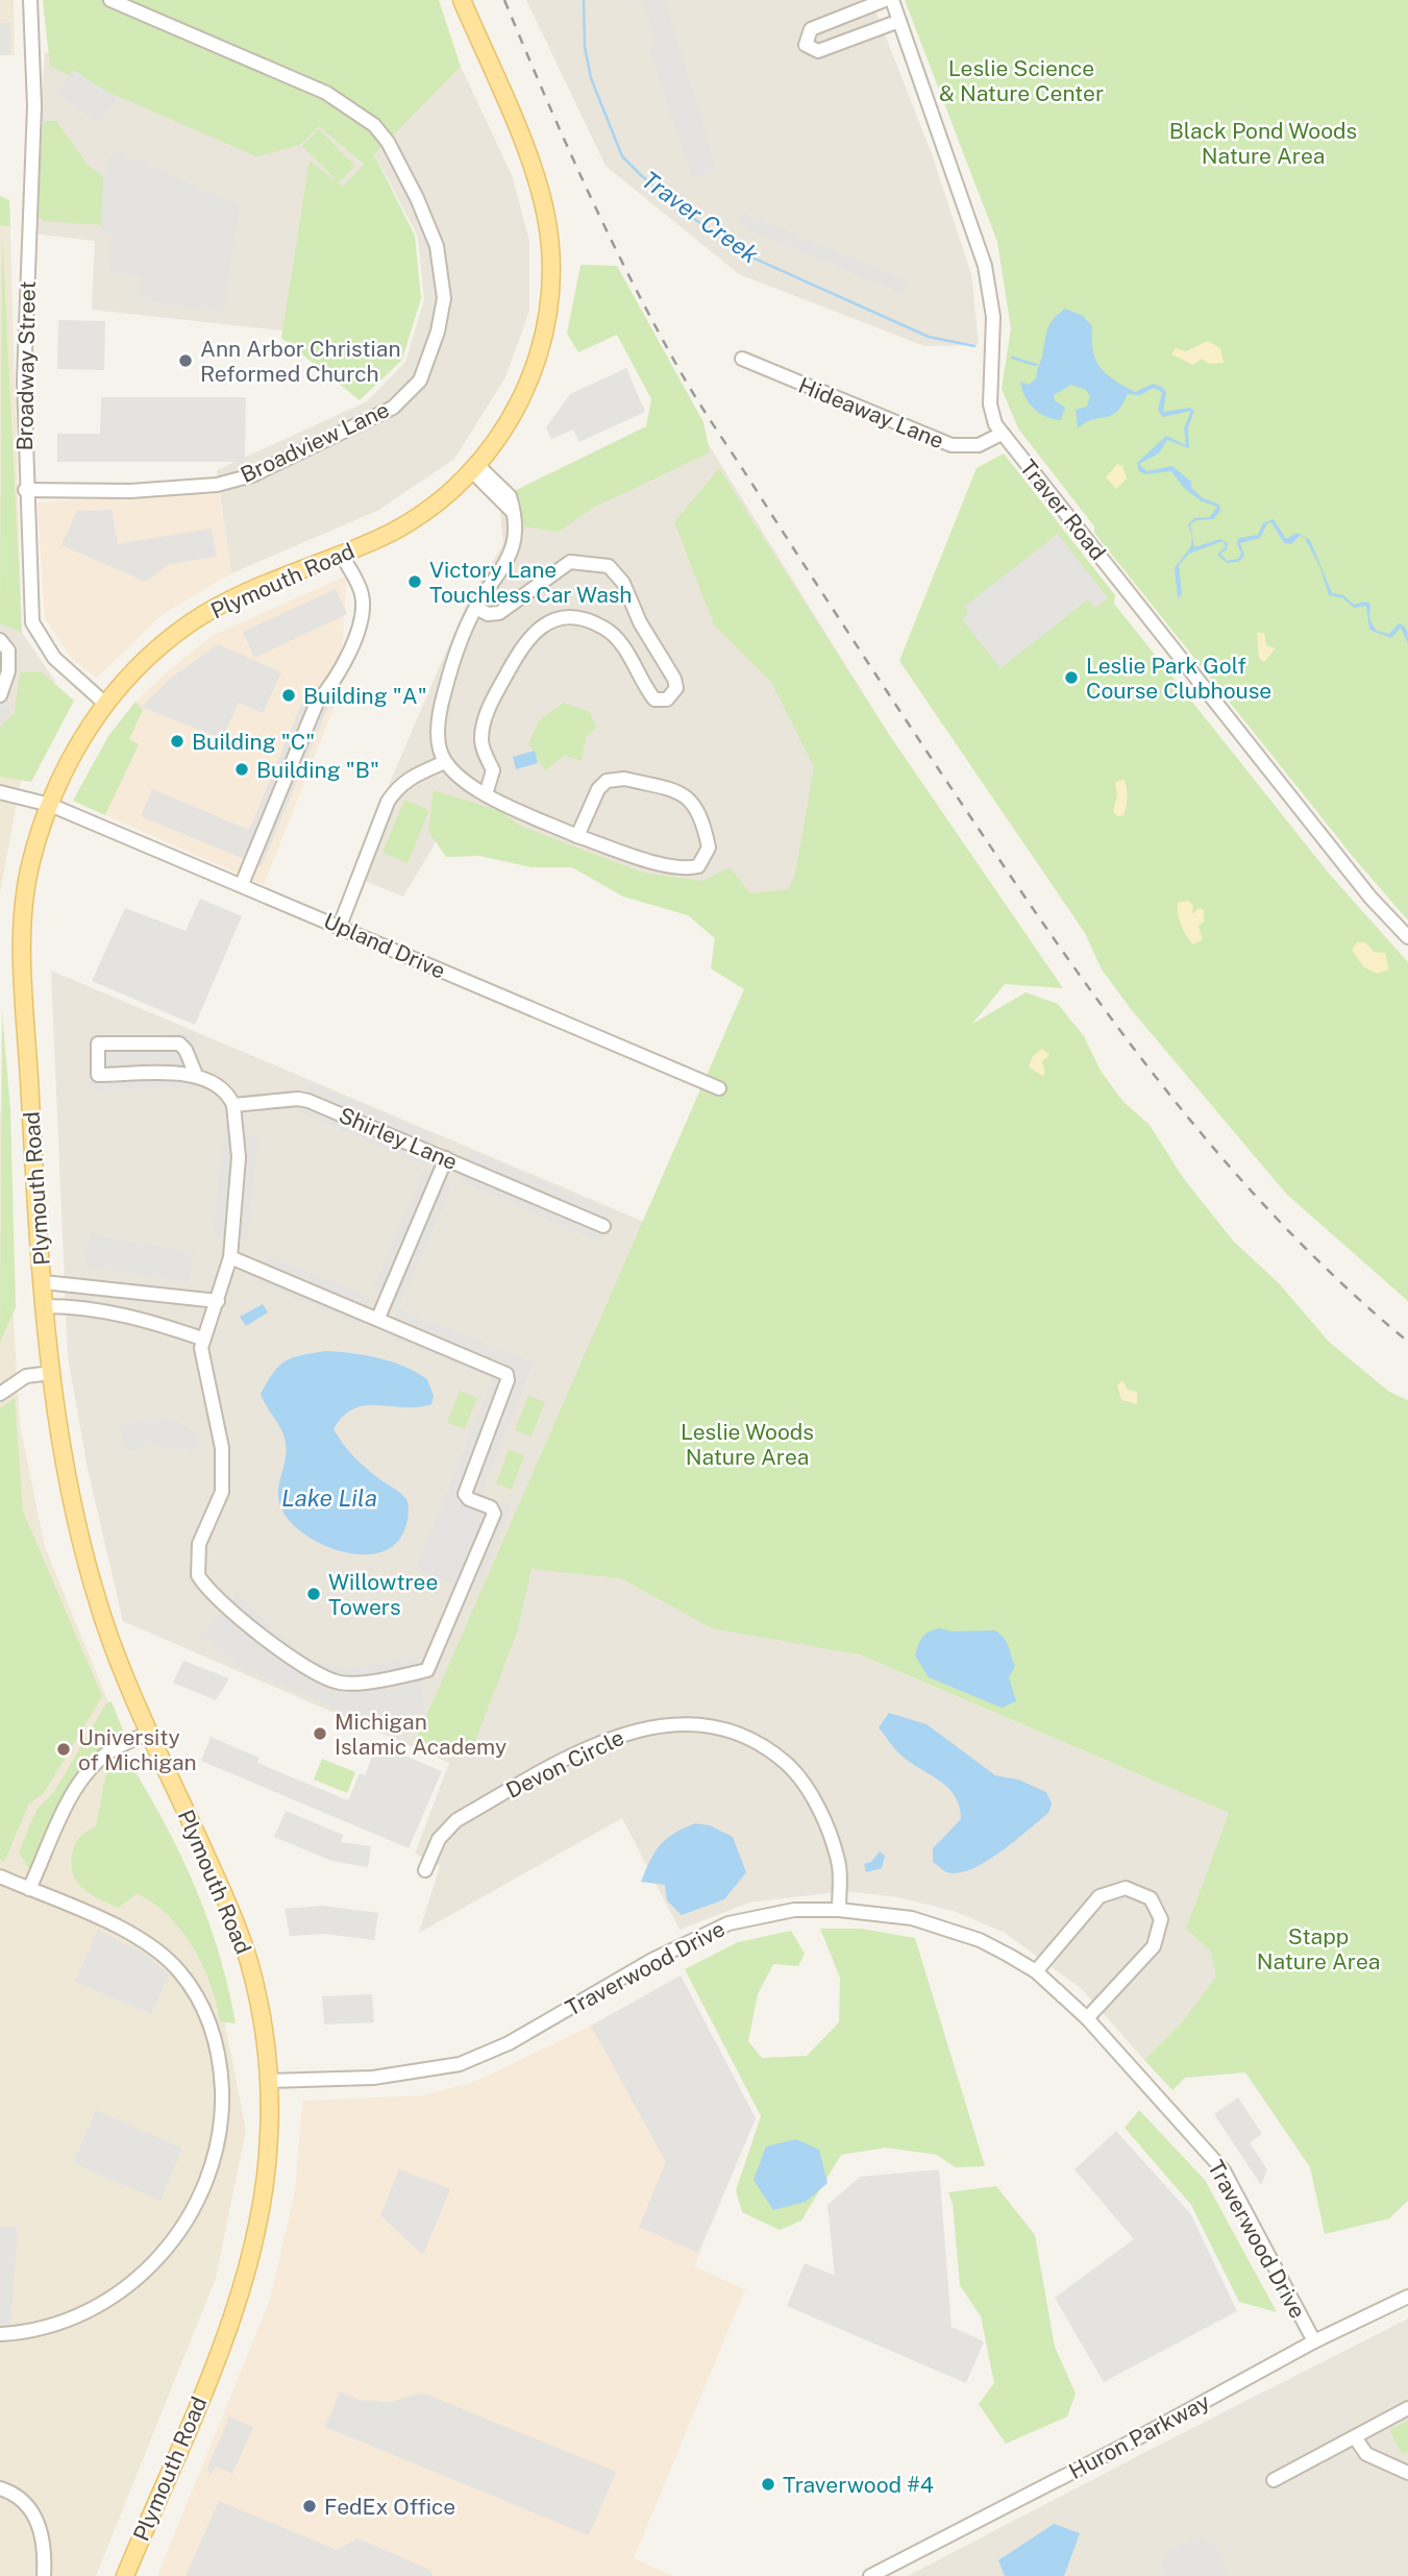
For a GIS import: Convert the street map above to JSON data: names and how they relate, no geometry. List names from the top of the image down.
{
  "streets": {
    "main road": ["Plymouth Road"],
    "street": [
      "Broadway Street",
      "Hideaway Lane",
      "Broadview Lane",
      "Traver Road",
      "Upland Drive",
      "Shirley Lane",
      "Devon Circle",
      "Traverwood Drive",
      "Huron Parkway"
    ]
  },
  "crossings": [
    ["Broadway Street", "Broadview Lane"],
    ["Broadway Street", "Plymouth Road"],
    ["Hideaway Lane", "Traver Road"],
    ["Plymouth Road", "Upland Drive"],
    ["Plymouth Road", "Traverwood Drive"],
    ["Devon Circle", "Traverwood Drive"],
    ["Traverwood Drive", "Huron Parkway"]
  ],
  "water": ["Traver Creek", "Lake Lila"],
  "parks": [
    "Leslie Science & Nature Center",
    "Black Pond Woods Nature Area",
    "Leslie Woods Nature Area",
    "Stapp Nature Area"
  ],
  "places": [
    "Ann Arbor Christian Reformed Church",
    "Victory Lane Touchless Car Wash",
    "Leslie Park Golf Course Clubhouse",
    "Building \"A\"",
    "Building \"C\"",
    "Building \"B\"",
    "Willowtree Towers",
    "Michigan Islamic Academy",
    "University of Michigan",
    "Traverwood #4",
    "FedEx Office"
  ]
}
